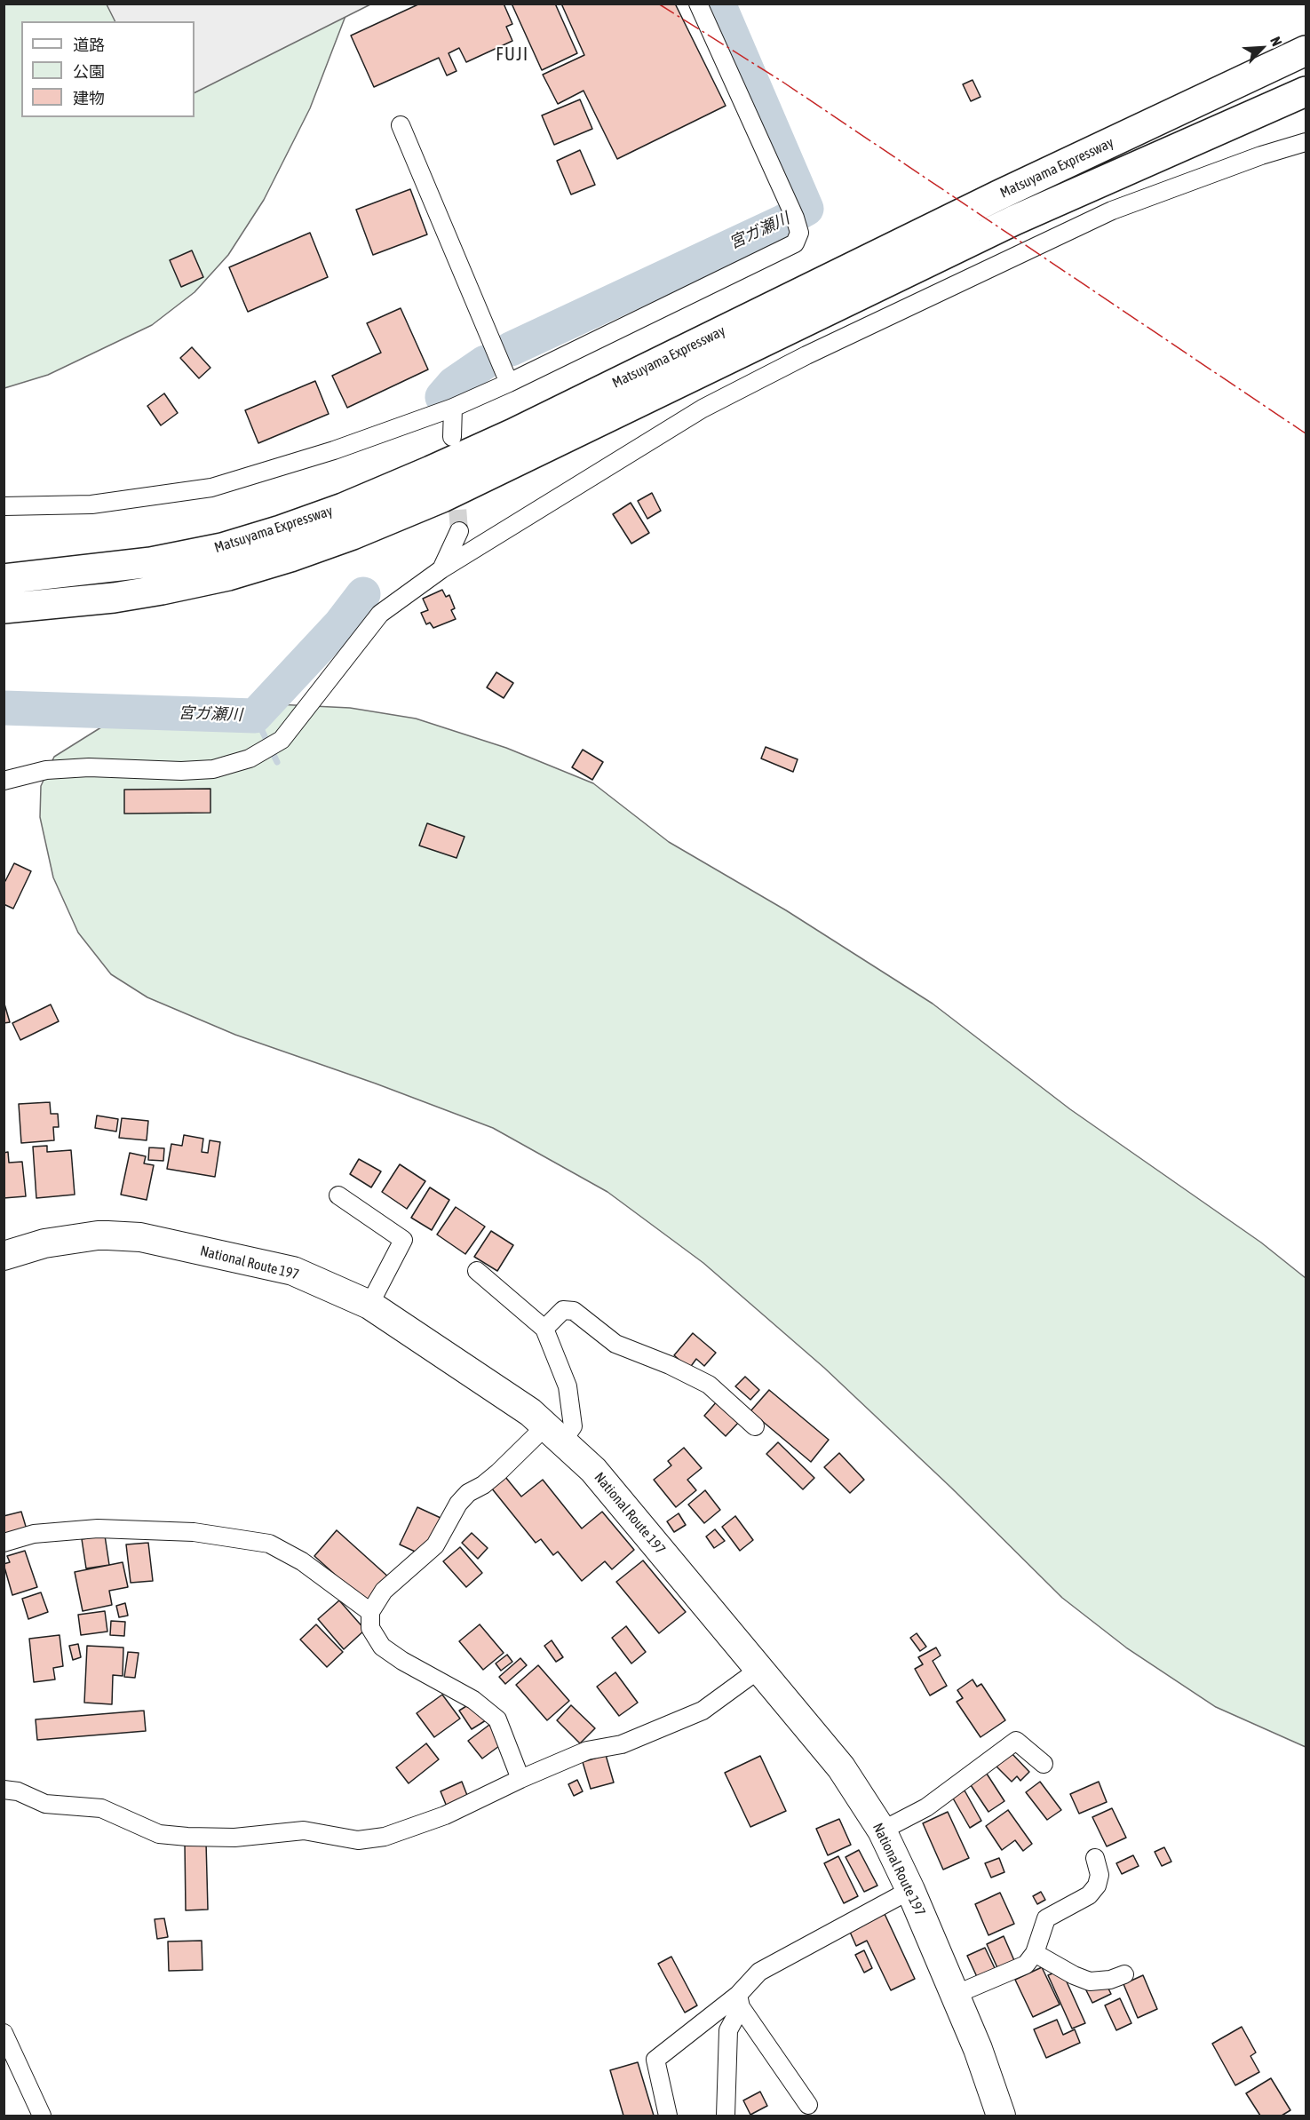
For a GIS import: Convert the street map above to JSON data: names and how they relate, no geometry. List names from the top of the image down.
{
  "streets": {
    "highway": ["Matsuyama Expressway", "National Route 197"]
  },
  "districts": ["FUJI"],
  "water": ["宮ガ瀬川"],
  "legend": ["道路", "公園", "建物"],
  "north": "top right"
}
